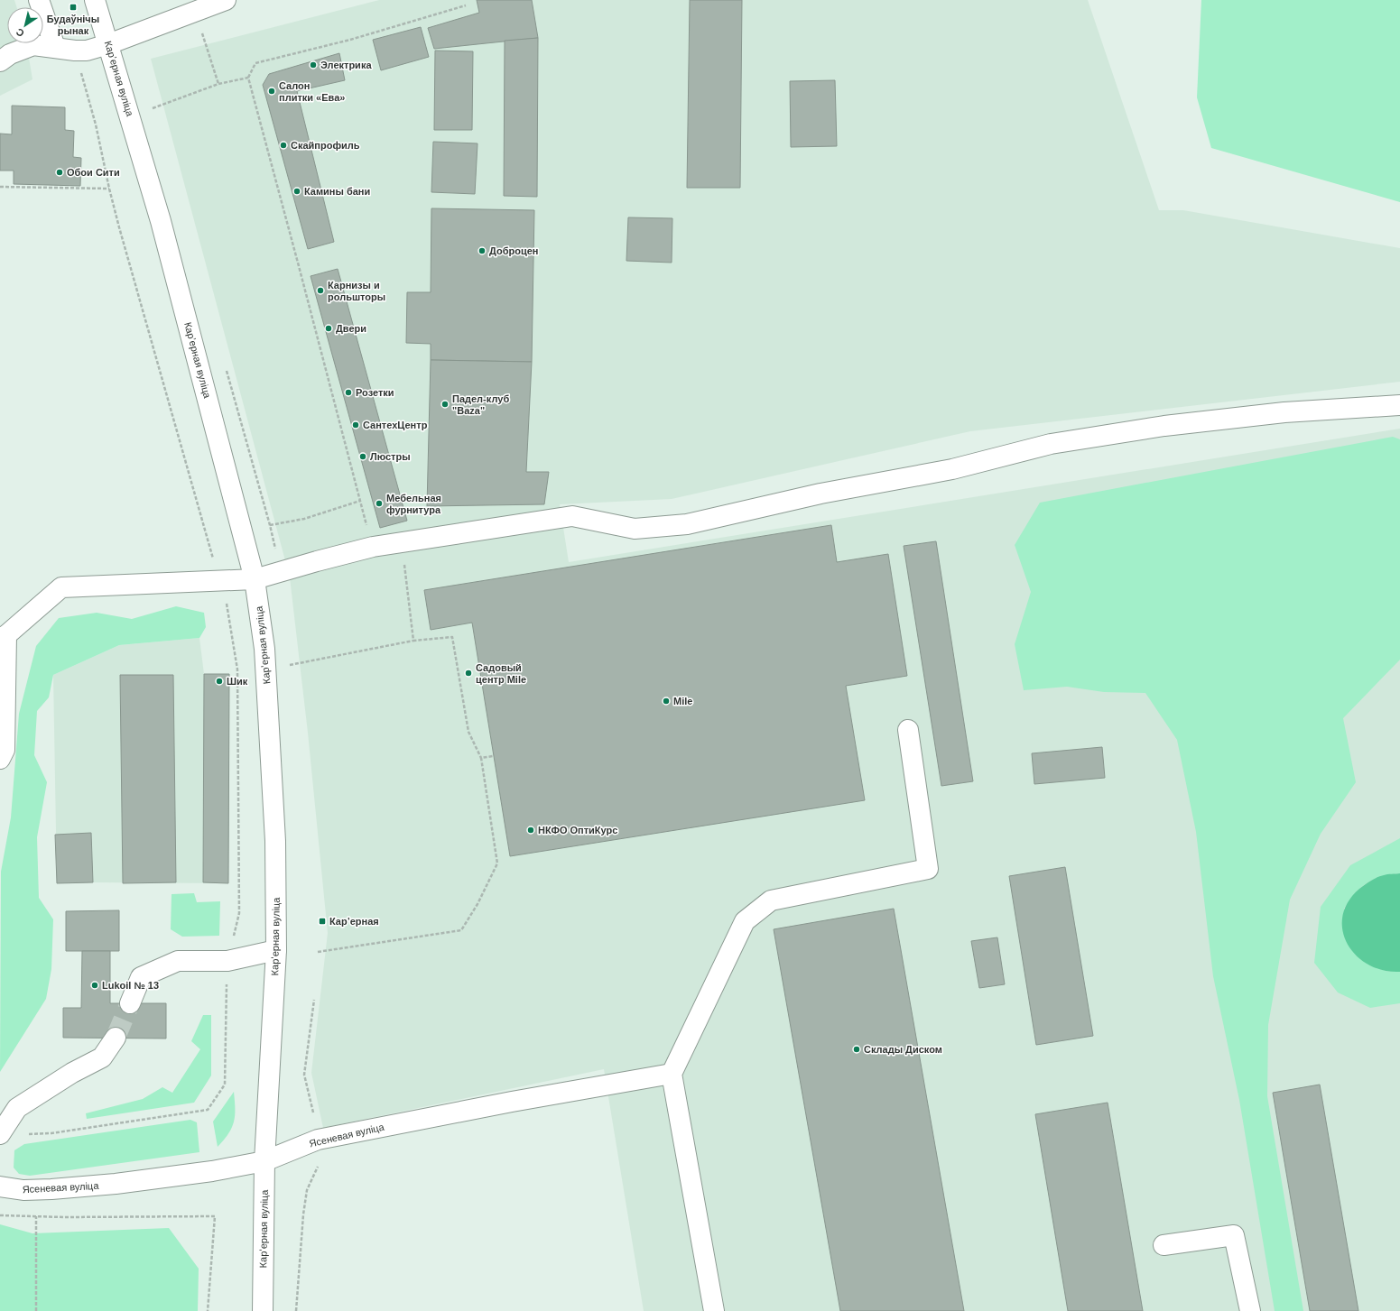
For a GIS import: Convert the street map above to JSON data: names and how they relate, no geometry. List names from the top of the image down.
{
  "streets": {
    "street": ["Карʼерная вуліца", "Ясеневая вуліца"]
  },
  "crossings": [
    ["Карʼерная вуліца", "Ясеневая вуліца"]
  ],
  "places": {
    "transit": ["Будаўнічы рынак", "Карʼерная"],
    "other": [
      "Электрика",
      "Салон плитки «Ева»",
      "Скайпрофиль",
      "Обои Сити",
      "Камины бани",
      "Доброцен",
      "Карнизы и рольшторы",
      "Двери",
      "Розетки",
      "Падел-клуб \"Baza\"",
      "СантехЦентр",
      "Люстры",
      "Мебельная фурнитура",
      "Садовый центр Mile",
      "Шик",
      "Mile",
      "НКФО ОптиКурс",
      "Lukoil № 13",
      "Склады Диском"
    ]
  },
  "north": "bottom left"
}
